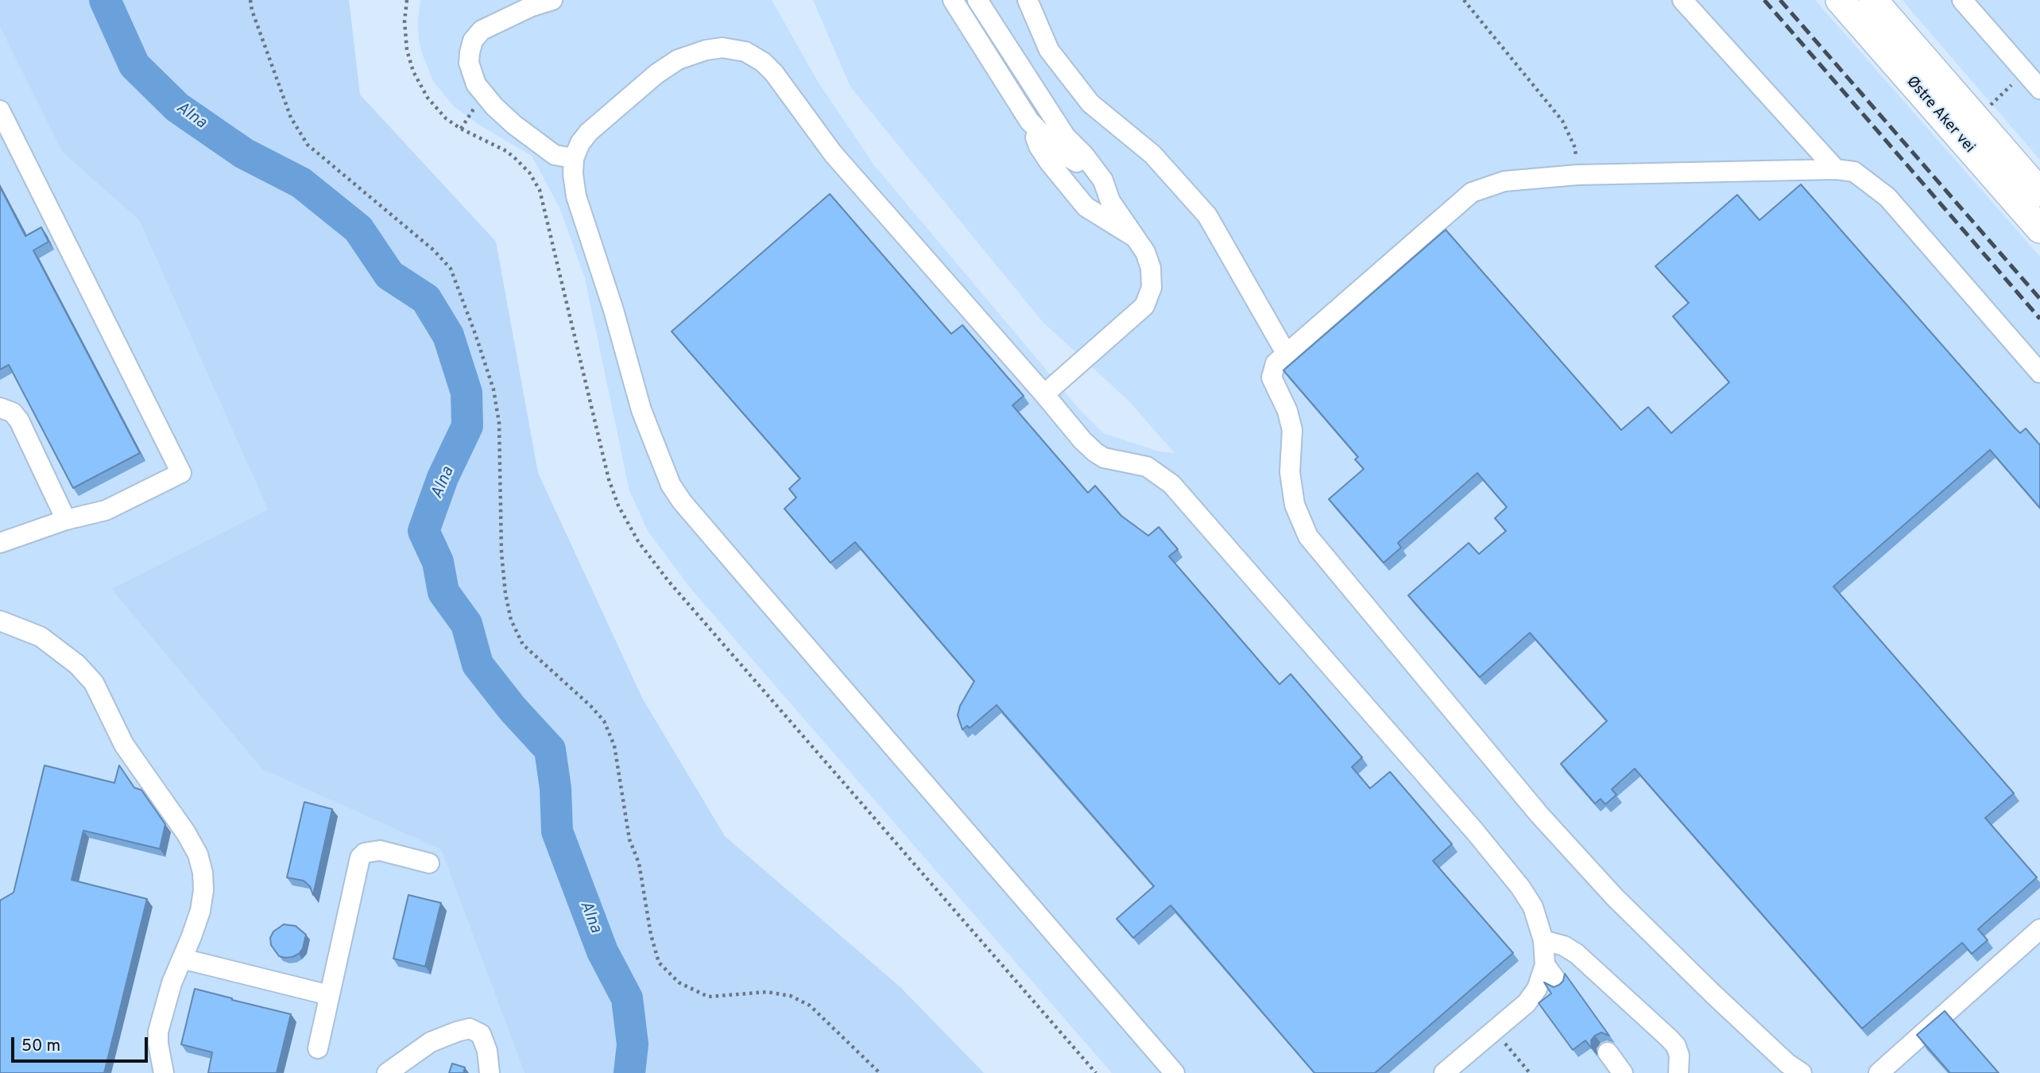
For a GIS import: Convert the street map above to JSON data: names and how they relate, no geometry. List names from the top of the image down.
{
  "streets": {
    "highway": ["Østre Aker vei"]
  },
  "water": ["Alna"],
  "scale_bar": "50 m"
}
